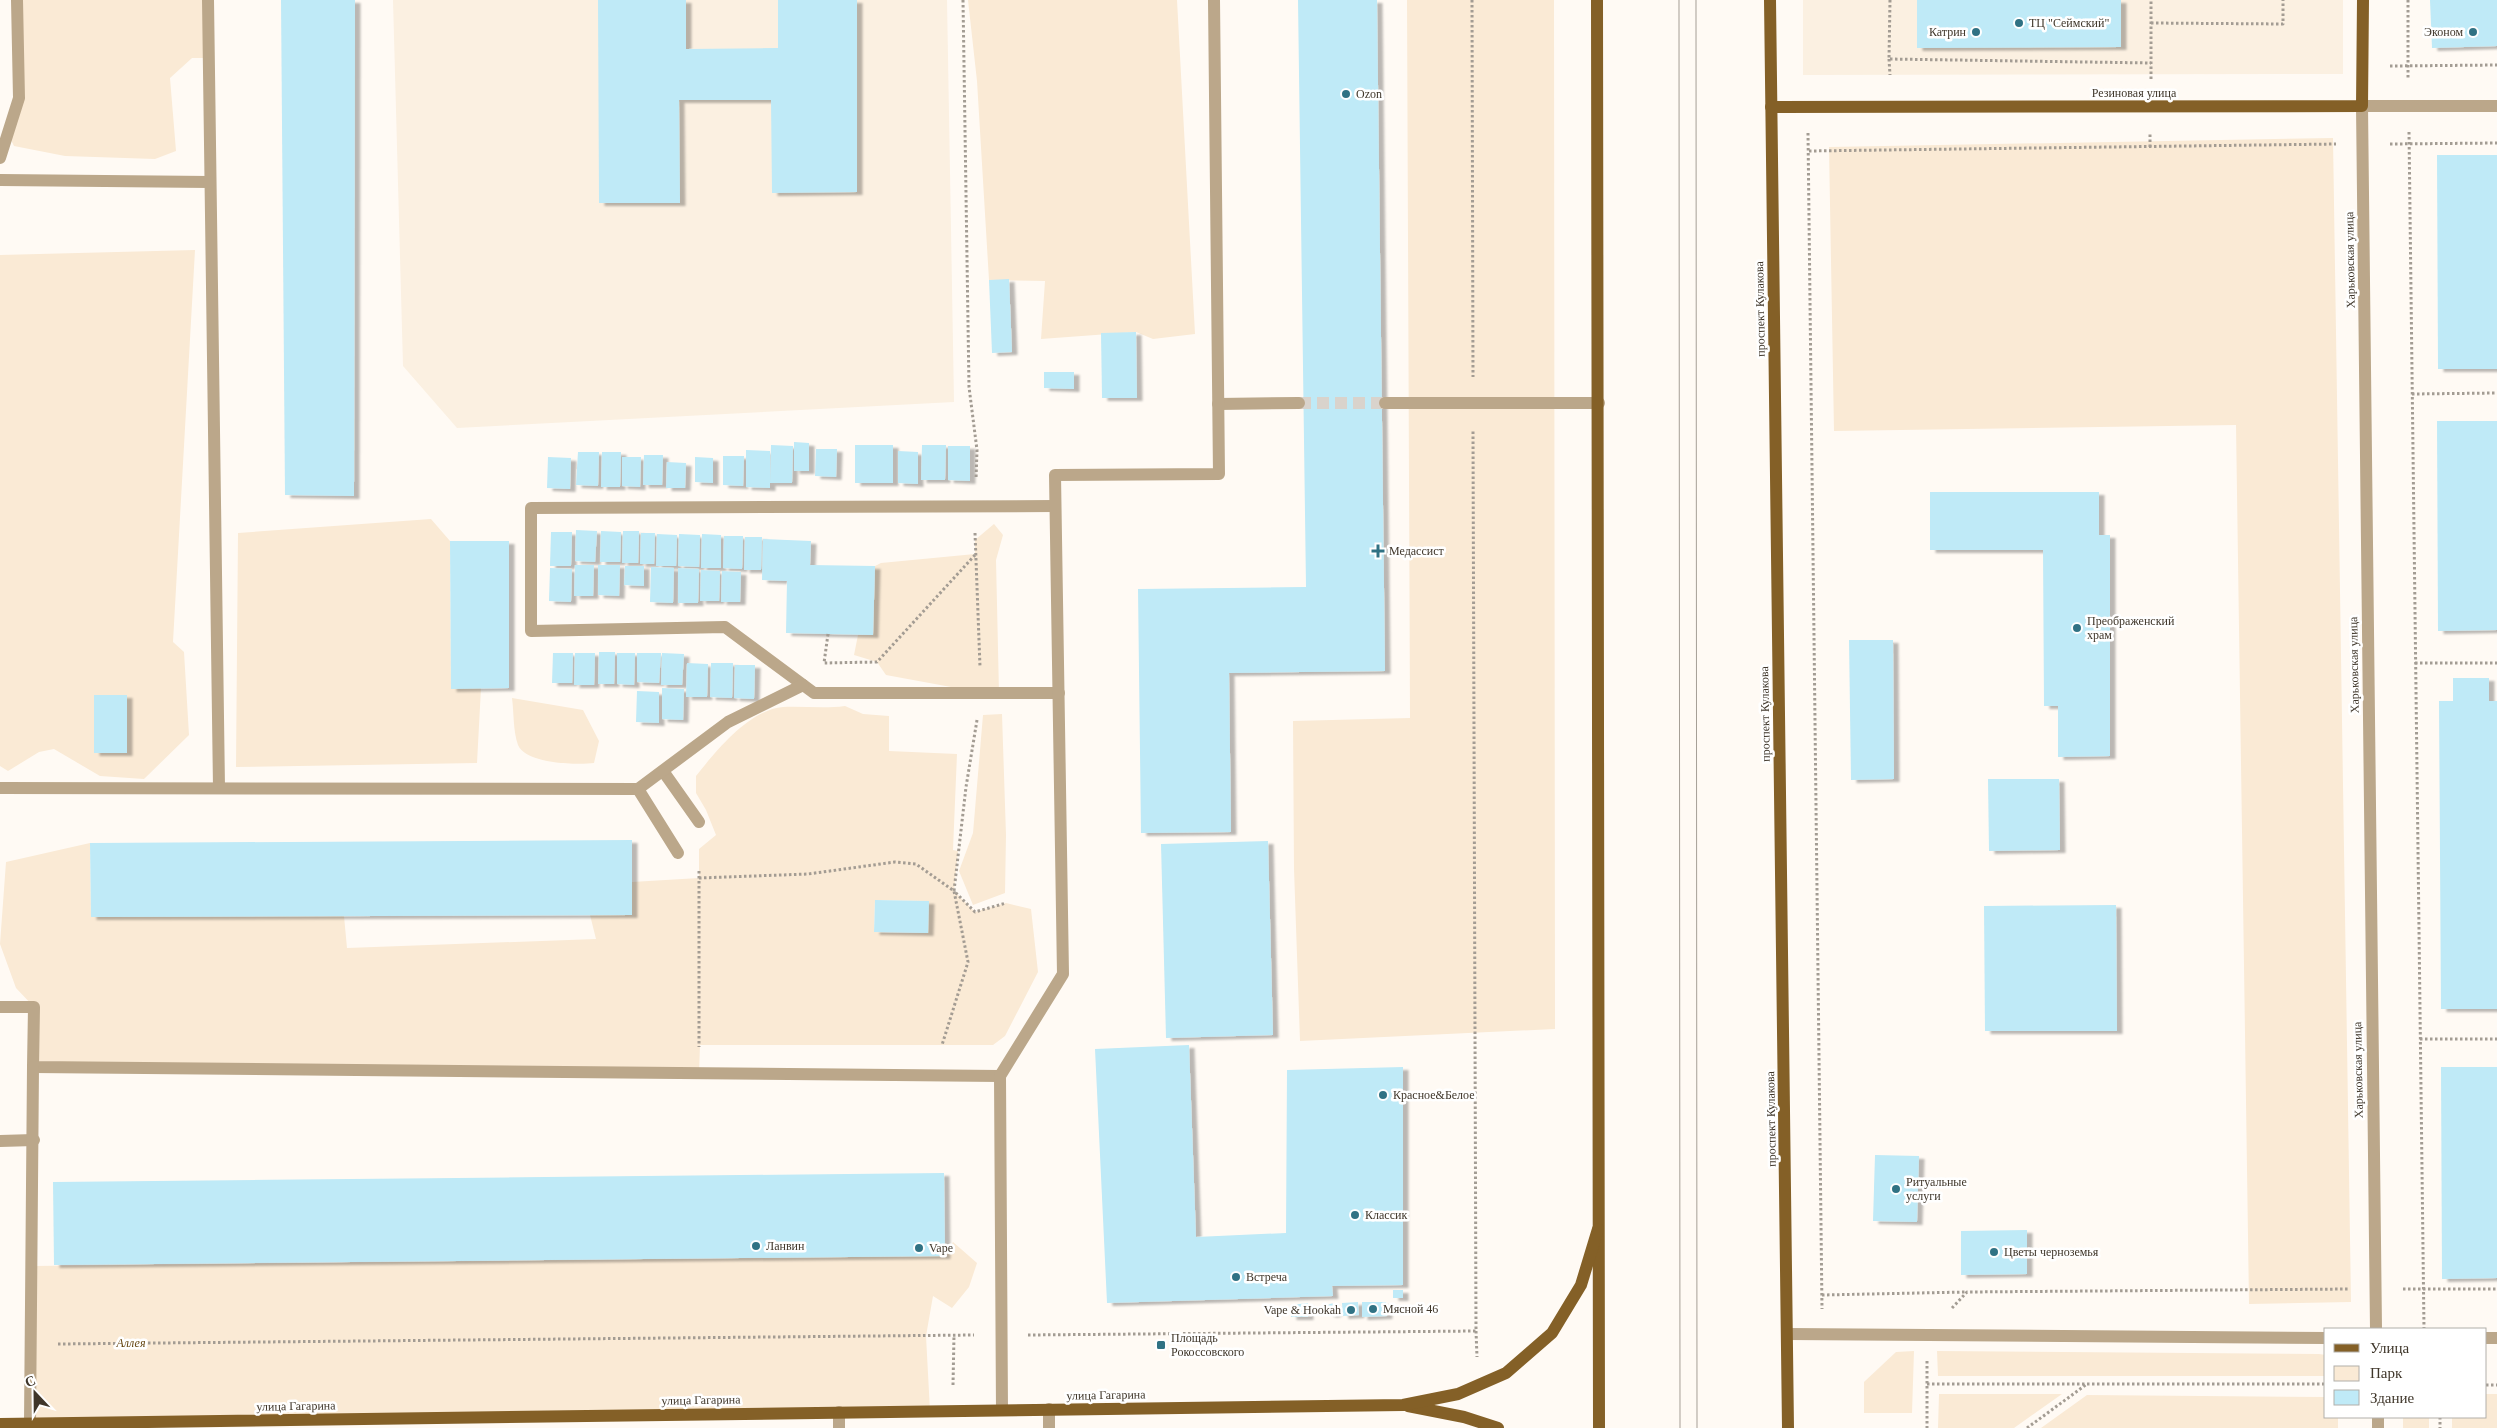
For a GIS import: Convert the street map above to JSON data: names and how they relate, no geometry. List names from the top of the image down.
{
  "streets": {
    "main road": [
      "Резиновая улица",
      "Харьковская улица",
      "проспект Кулакова",
      "улица Гагарина"
    ]
  },
  "crossings": [
    ["Резиновая улица", "Харьковская улица"],
    ["Резиновая улица", "проспект Кулакова"]
  ],
  "parks": ["Аллея"],
  "places": {
    "other": [
      "ТЦ \"Сеймский\"",
      "Катрин",
      "Эконом",
      "Ozon",
      "Преображенский храм",
      "Красное&Белое",
      "Ритуальные услуги",
      "Классик",
      "Ланвин",
      "Vape",
      "Цветы черноземья",
      "Встреча",
      "Мясной 46",
      "Vape & Hookah"
    ],
    "health": ["Медассист"],
    "transit": ["Площадь Рокоссовского"]
  },
  "legend": ["Улица", "Парк", "Здание"],
  "north": "top"
}
